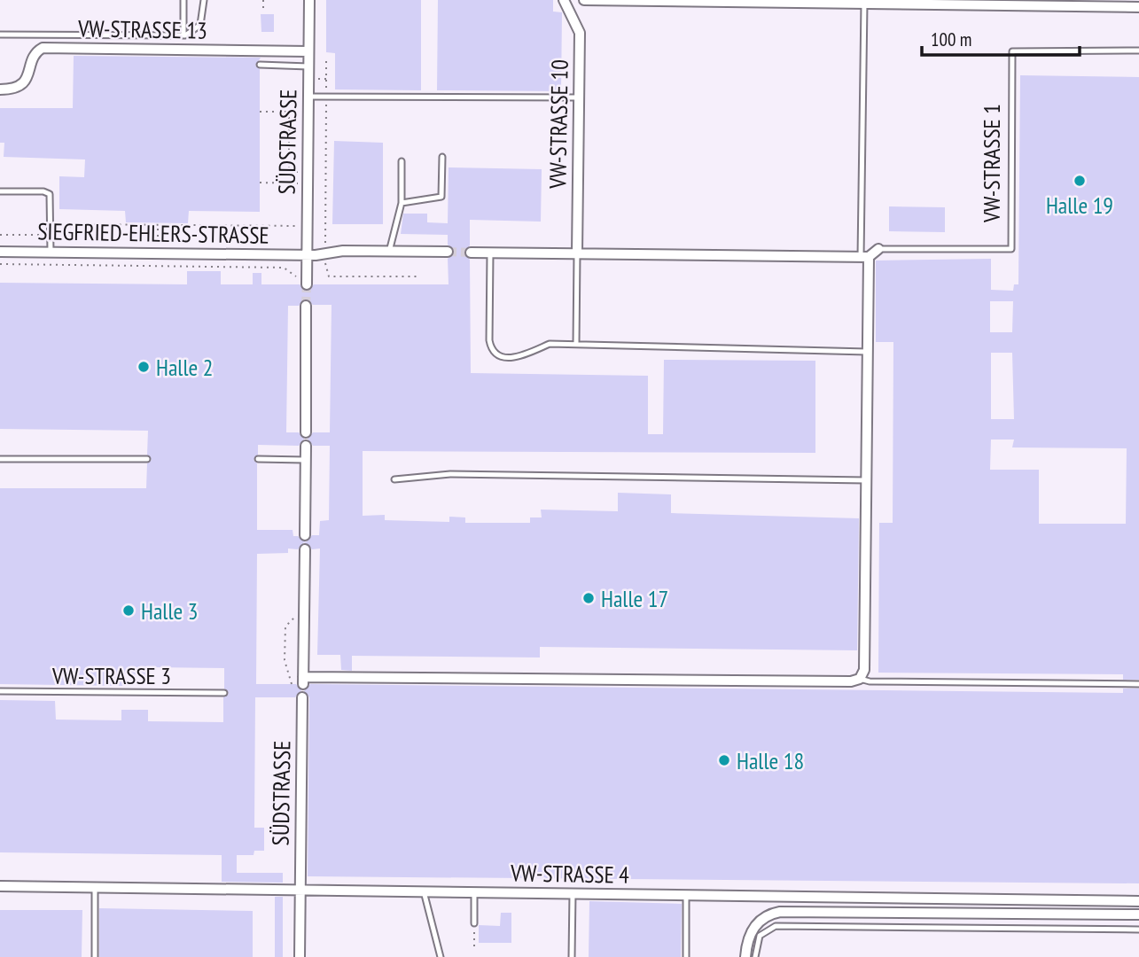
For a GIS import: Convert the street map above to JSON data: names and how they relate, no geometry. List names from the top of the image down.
{
  "streets": {
    "street": [
      "VW-STRASSE 13",
      "VW-STRASSE 10",
      "SÜDSTRASSE",
      "VW-STRASSE 1",
      "SIEGFRIED-EHLERS-STRASSE",
      "VW-STRASSE 4"
    ],
    "lane": ["VW-STRASSE 3"]
  },
  "crossings": [
    ["VW-STRASSE 13", "SÜDSTRASSE"],
    ["SÜDSTRASSE", "SIEGFRIED-EHLERS-STRASSE"],
    ["SÜDSTRASSE", "VW-STRASSE 4"]
  ],
  "places": [
    "Halle 19",
    "Halle 2",
    "Halle 17",
    "Halle 3",
    "Halle 18"
  ],
  "scale_bar": "100 m"
}
